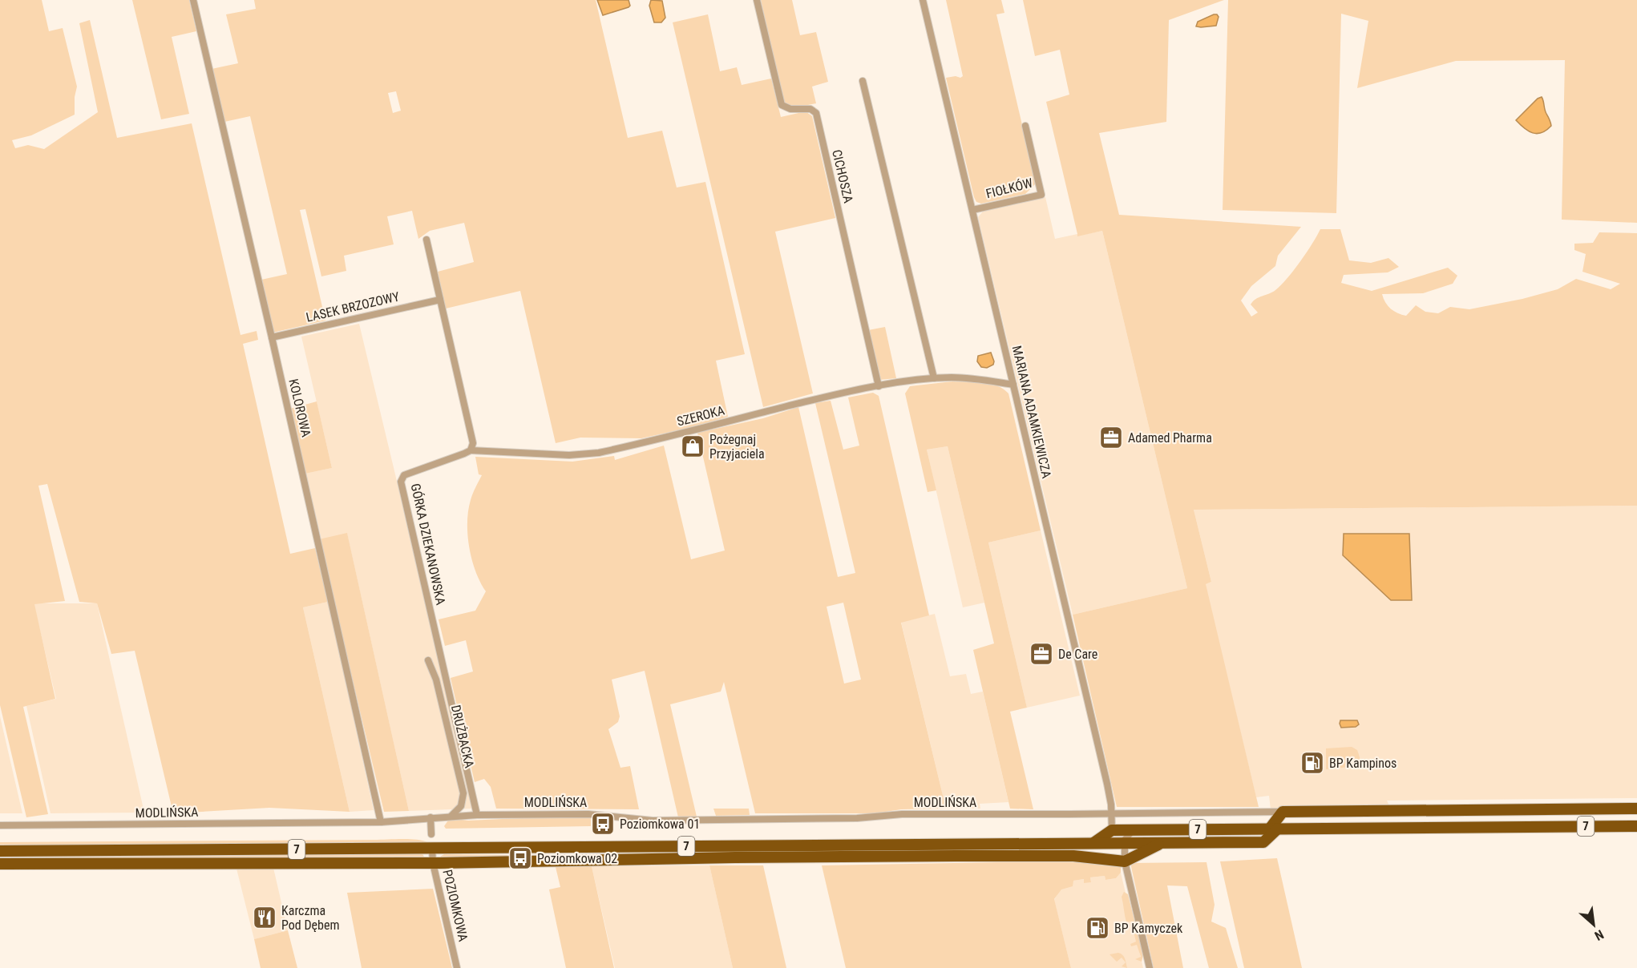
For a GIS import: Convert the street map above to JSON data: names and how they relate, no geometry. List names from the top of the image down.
{
  "streets": {
    "highway": ["7"],
    "street": [
      "CICHOSZA",
      "FIOŁKÓW",
      "LASEK BRZOZOWY",
      "KOLOROWA",
      "MARIANA ADAMKIEWICZA",
      "SZEROKA",
      "GÓRKA DZIEKANOWSKA",
      "DRUŻBACKA",
      "MODLIŃSKA",
      "POZIOMKOWA"
    ]
  },
  "crossings": [
    ["CICHOSZA", "SZEROKA"],
    ["FIOŁKÓW", "MARIANA ADAMKIEWICZA"],
    ["LASEK BRZOZOWY", "KOLOROWA"],
    ["KOLOROWA", "MODLIŃSKA"],
    ["MARIANA ADAMKIEWICZA", "SZEROKA"],
    ["MARIANA ADAMKIEWICZA", "MODLIŃSKA"],
    ["MARIANA ADAMKIEWICZA", "7"],
    ["SZEROKA", "GÓRKA DZIEKANOWSKA"],
    ["GÓRKA DZIEKANOWSKA", "MODLIŃSKA"],
    ["DRUŻBACKA", "MODLIŃSKA"],
    ["7", "POZIOMKOWA"]
  ],
  "places": {
    "office": ["Adamed Pharma", "De Care"],
    "shop": ["Pożegnaj Przyjaciela"],
    "fuel station": ["BP Kampinos", "BP Kamyczek"],
    "bus stop": ["Poziomkowa 01", "Poziomkowa 02"],
    "restaurant": ["Karczma Pod Dębem"]
  },
  "north": "bottom right"
}
